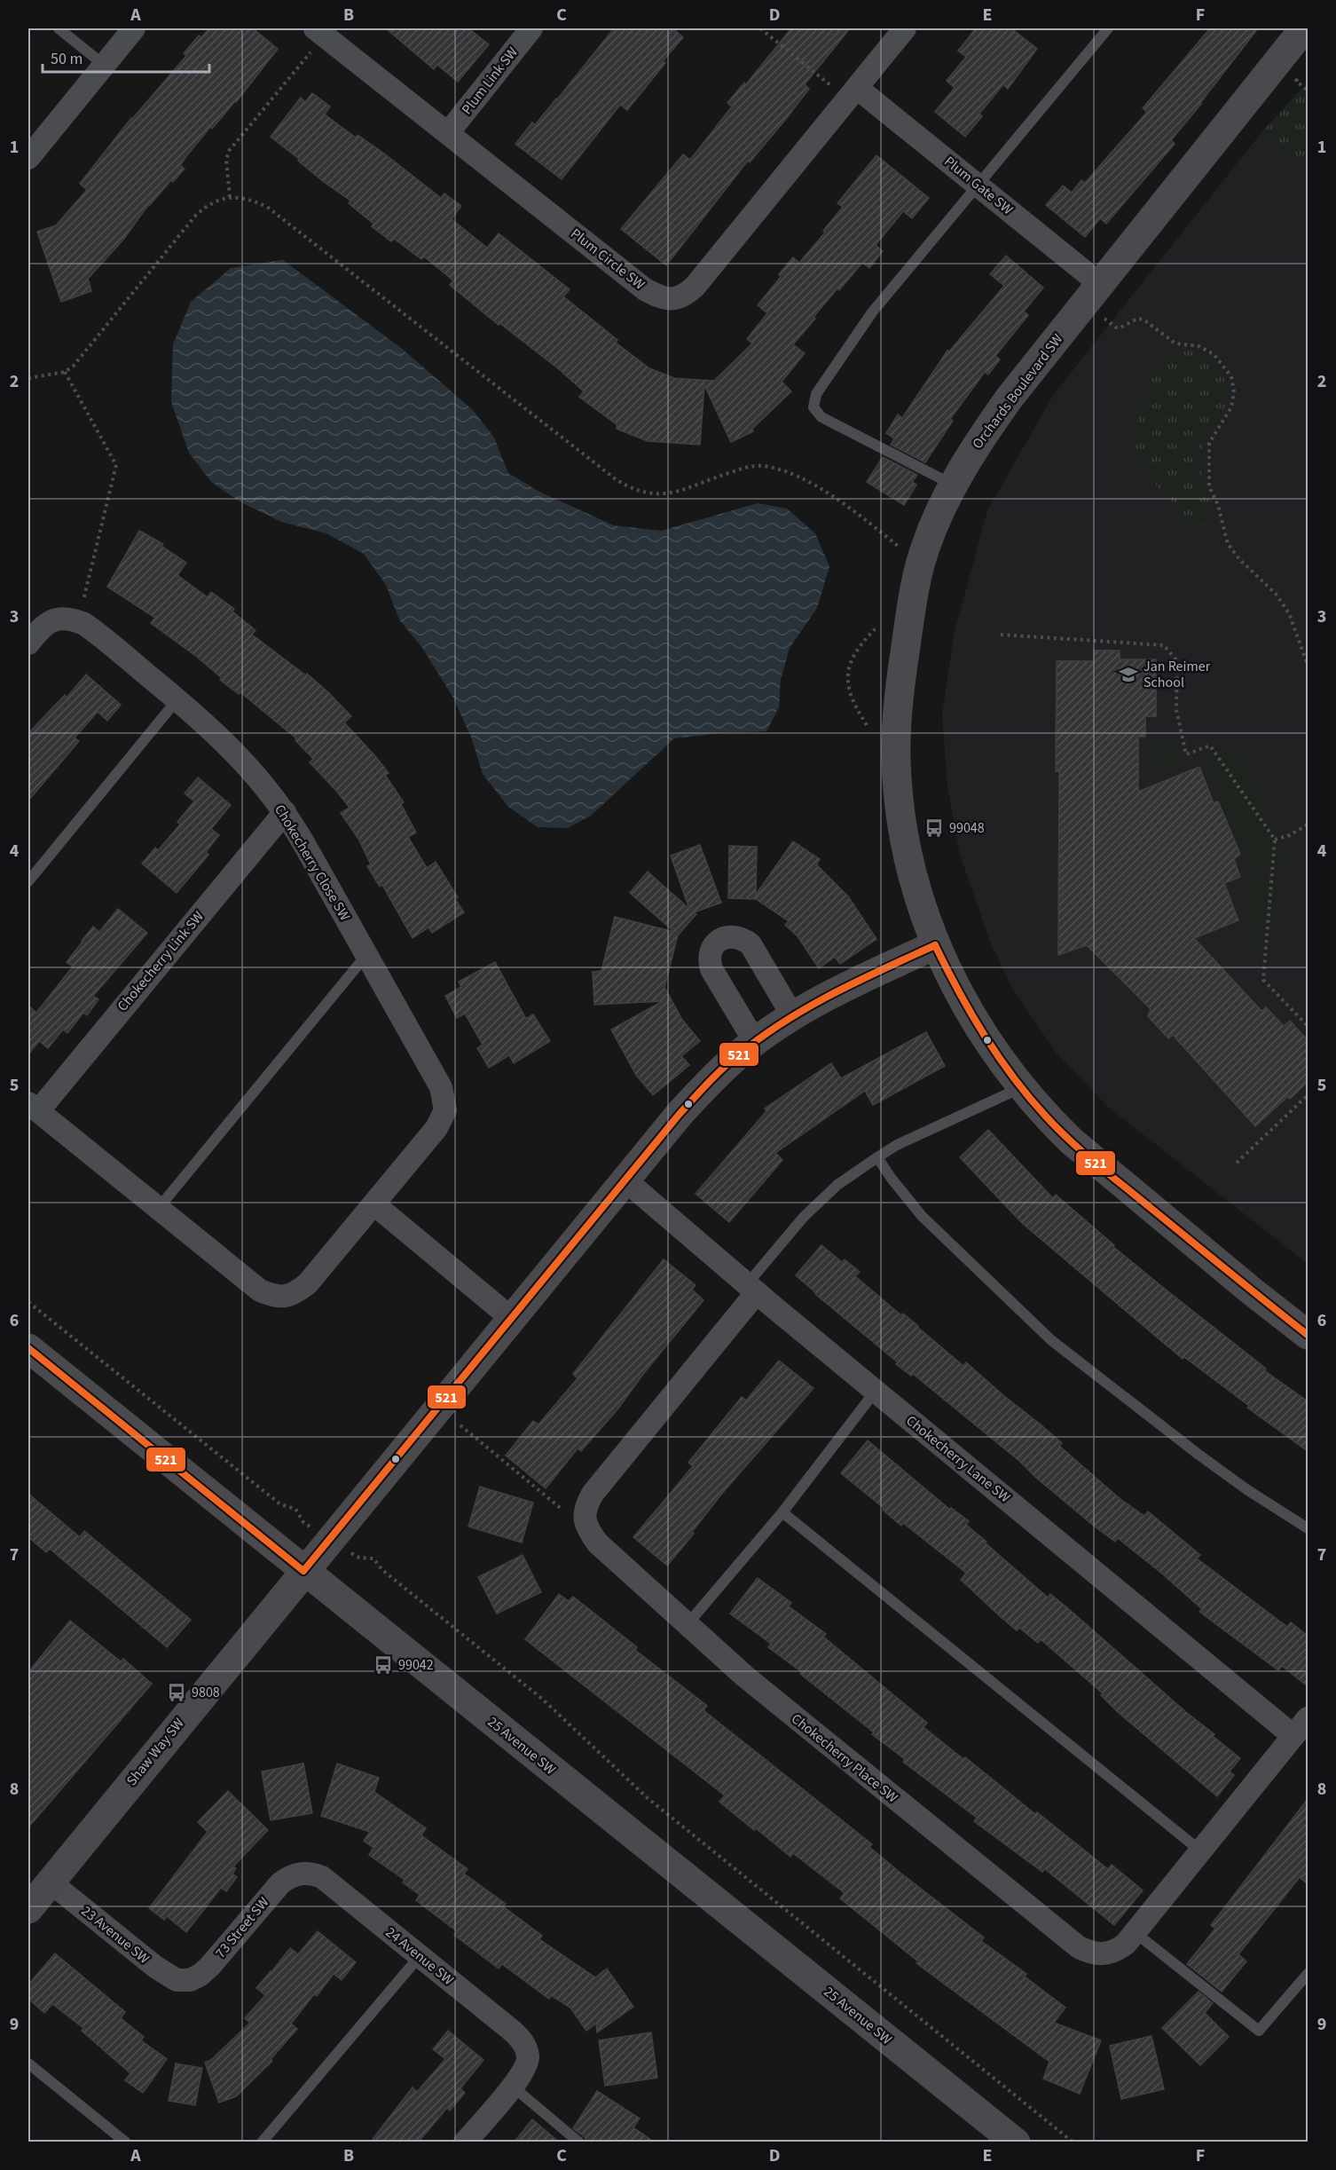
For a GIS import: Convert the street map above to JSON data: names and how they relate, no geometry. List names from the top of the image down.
{
  "streets": {
    "street": [
      "Plum Link SW",
      "Plum Gate SW",
      "Plum Circle SW",
      "Orchards Boulevard SW",
      "Chokecherry Close SW",
      "Chokecherry Link SW",
      "Chokecherry Lane SW",
      "25 Avenue SW",
      "Shaw Way SW",
      "Chokecherry Place SW",
      "73 Street SW",
      "23 Avenue SW",
      "24 Avenue SW"
    ]
  },
  "crossings": [
    ["Plum Link SW", "Plum Circle SW"],
    ["Plum Gate SW", "Plum Circle SW"],
    ["Plum Gate SW", "Orchards Boulevard SW"],
    ["Orchards Boulevard SW", "Shaw Way SW"],
    ["Chokecherry Close SW", "Chokecherry Link SW"],
    ["Chokecherry Lane SW", "Shaw Way SW"],
    ["Chokecherry Lane SW", "Chokecherry Place SW"],
    ["25 Avenue SW", "Shaw Way SW"],
    ["Shaw Way SW", "23 Avenue SW"],
    ["73 Street SW", "23 Avenue SW"],
    ["73 Street SW", "24 Avenue SW"]
  ],
  "places": {
    "school or university": ["Jan Reimer School"],
    "bus stop": ["99048", "99042", "9808"]
  },
  "lines": ["transit line 521"],
  "scale_bar": "50 m",
  "grid": {
    "columns": [
      "A",
      "B",
      "C",
      "D",
      "E",
      "F"
    ],
    "rows": [
      "1",
      "2",
      "3",
      "4",
      "5",
      "6",
      "7",
      "8",
      "9"
    ]
  }
}
